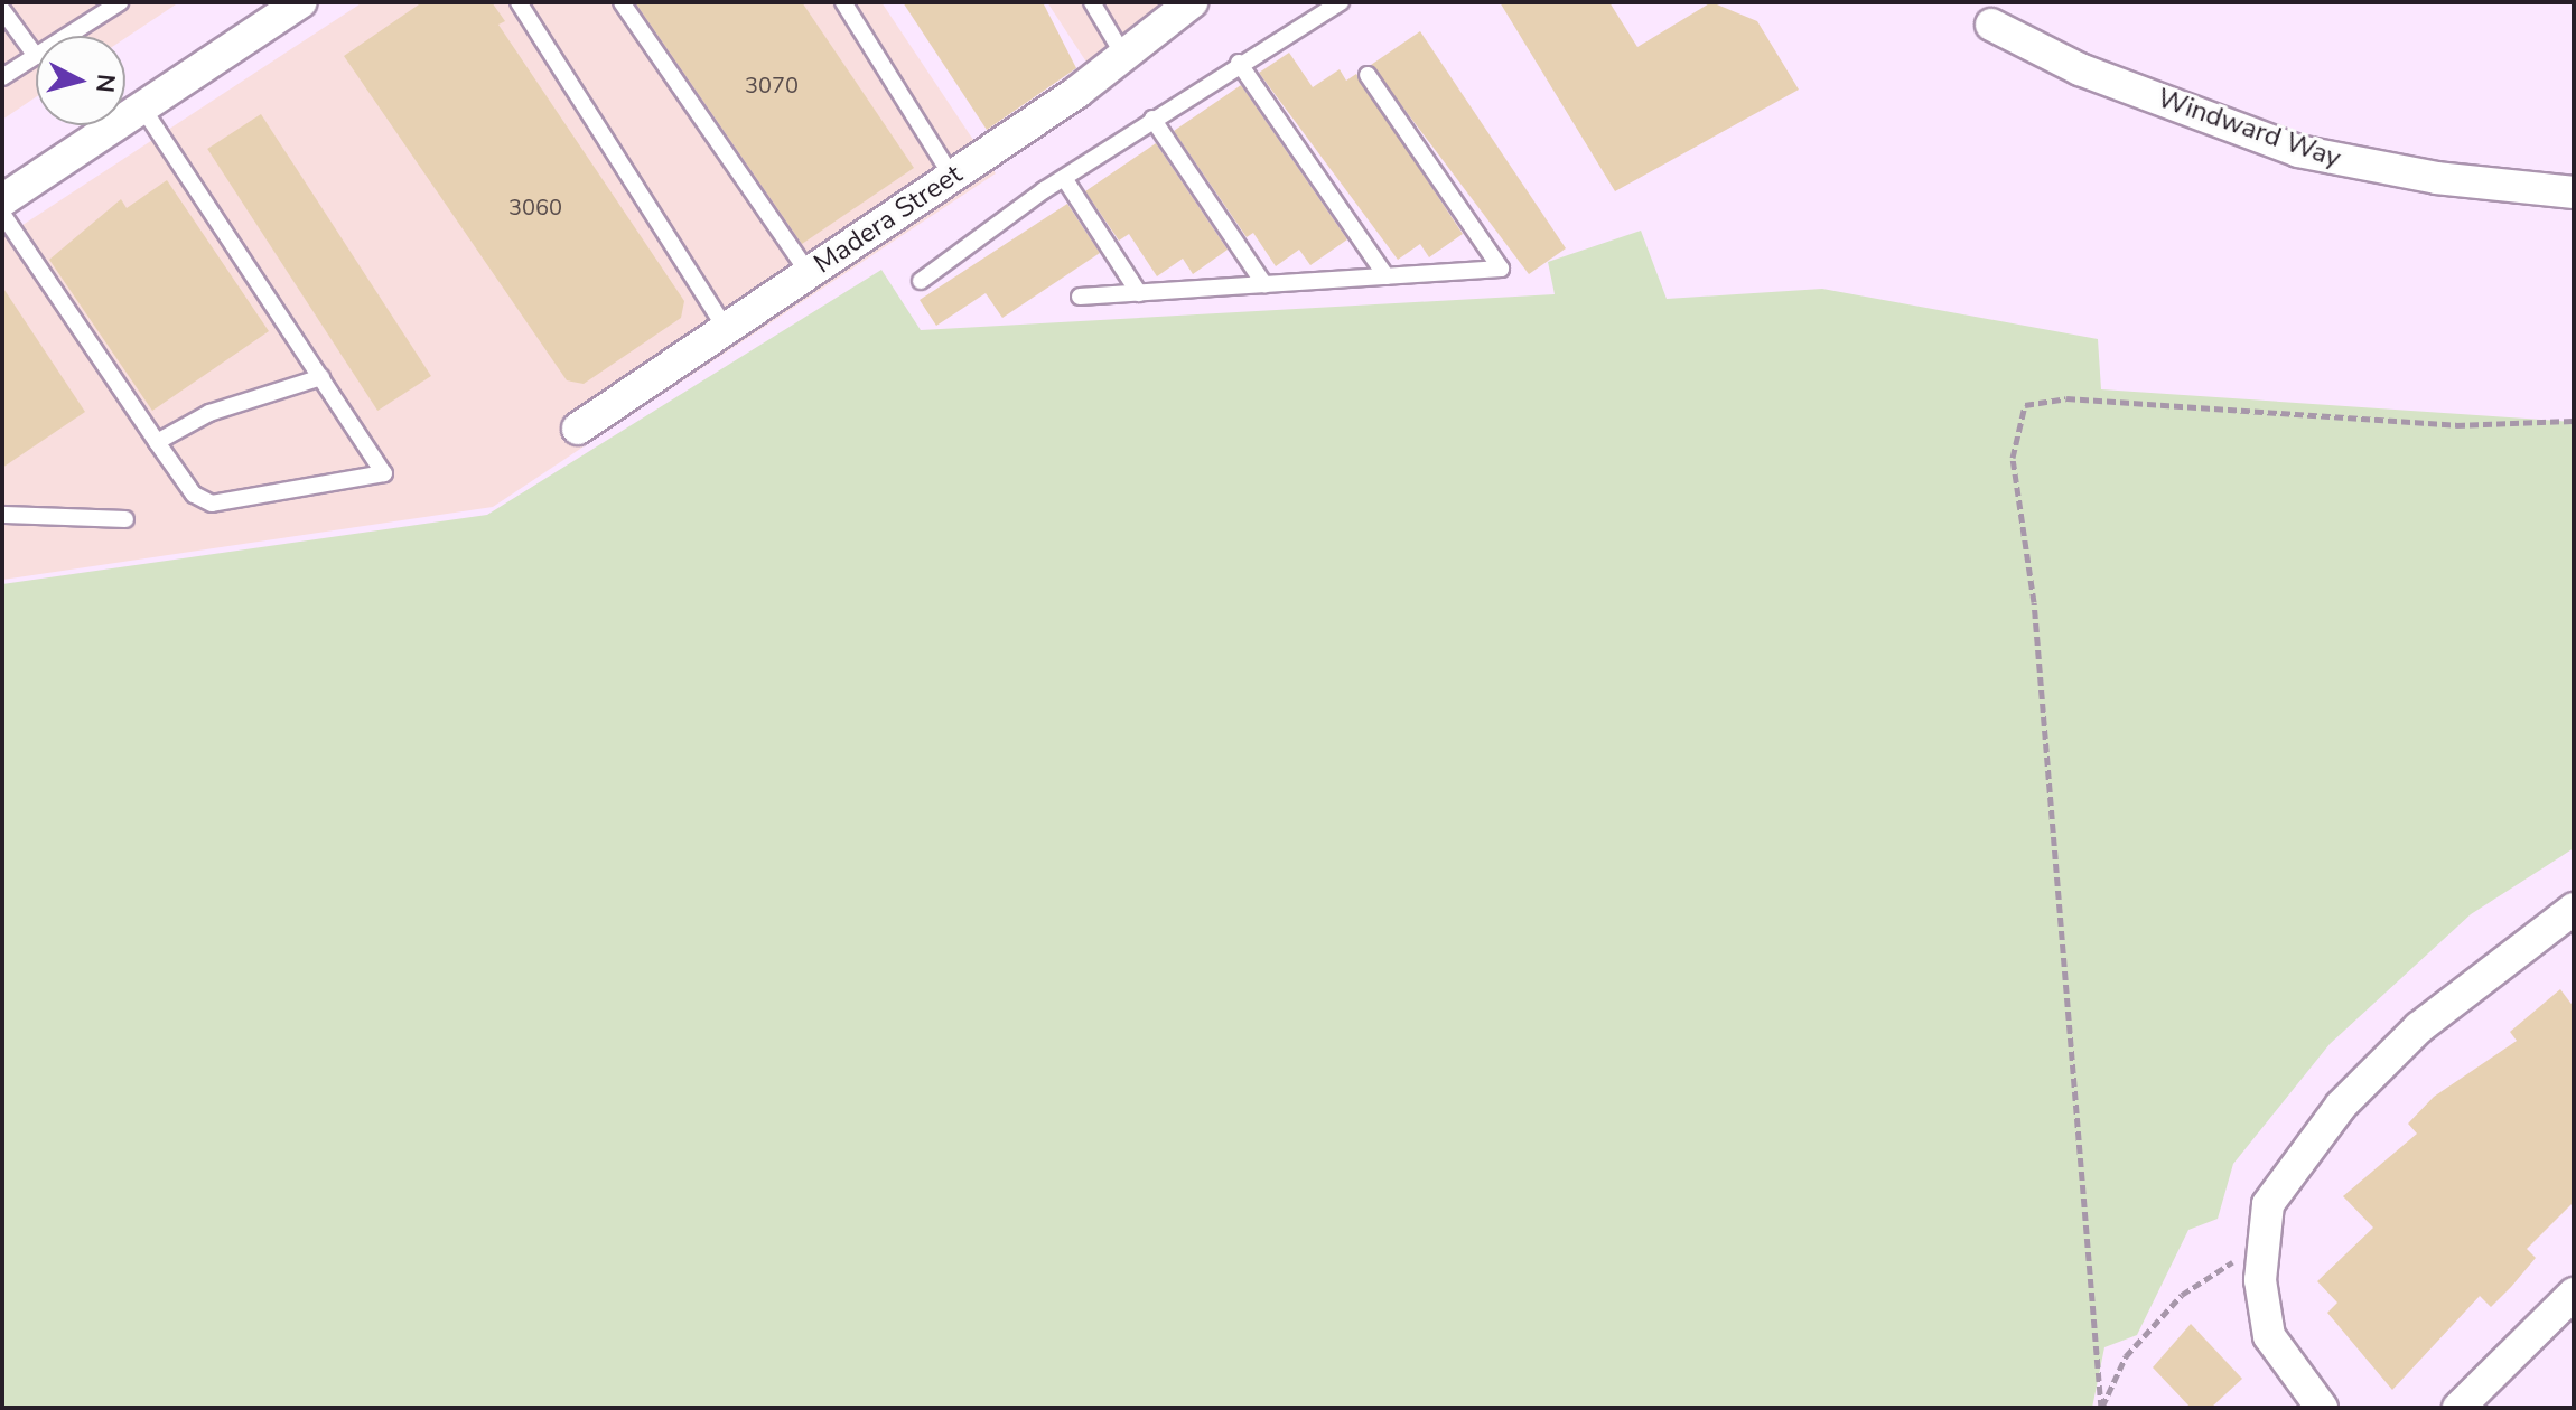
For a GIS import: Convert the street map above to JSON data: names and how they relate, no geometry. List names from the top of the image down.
{
  "streets": {
    "street": ["Windward Way", "Madera Street"]
  },
  "house_numbers": ["3070", "3060"],
  "north": "right"
}
